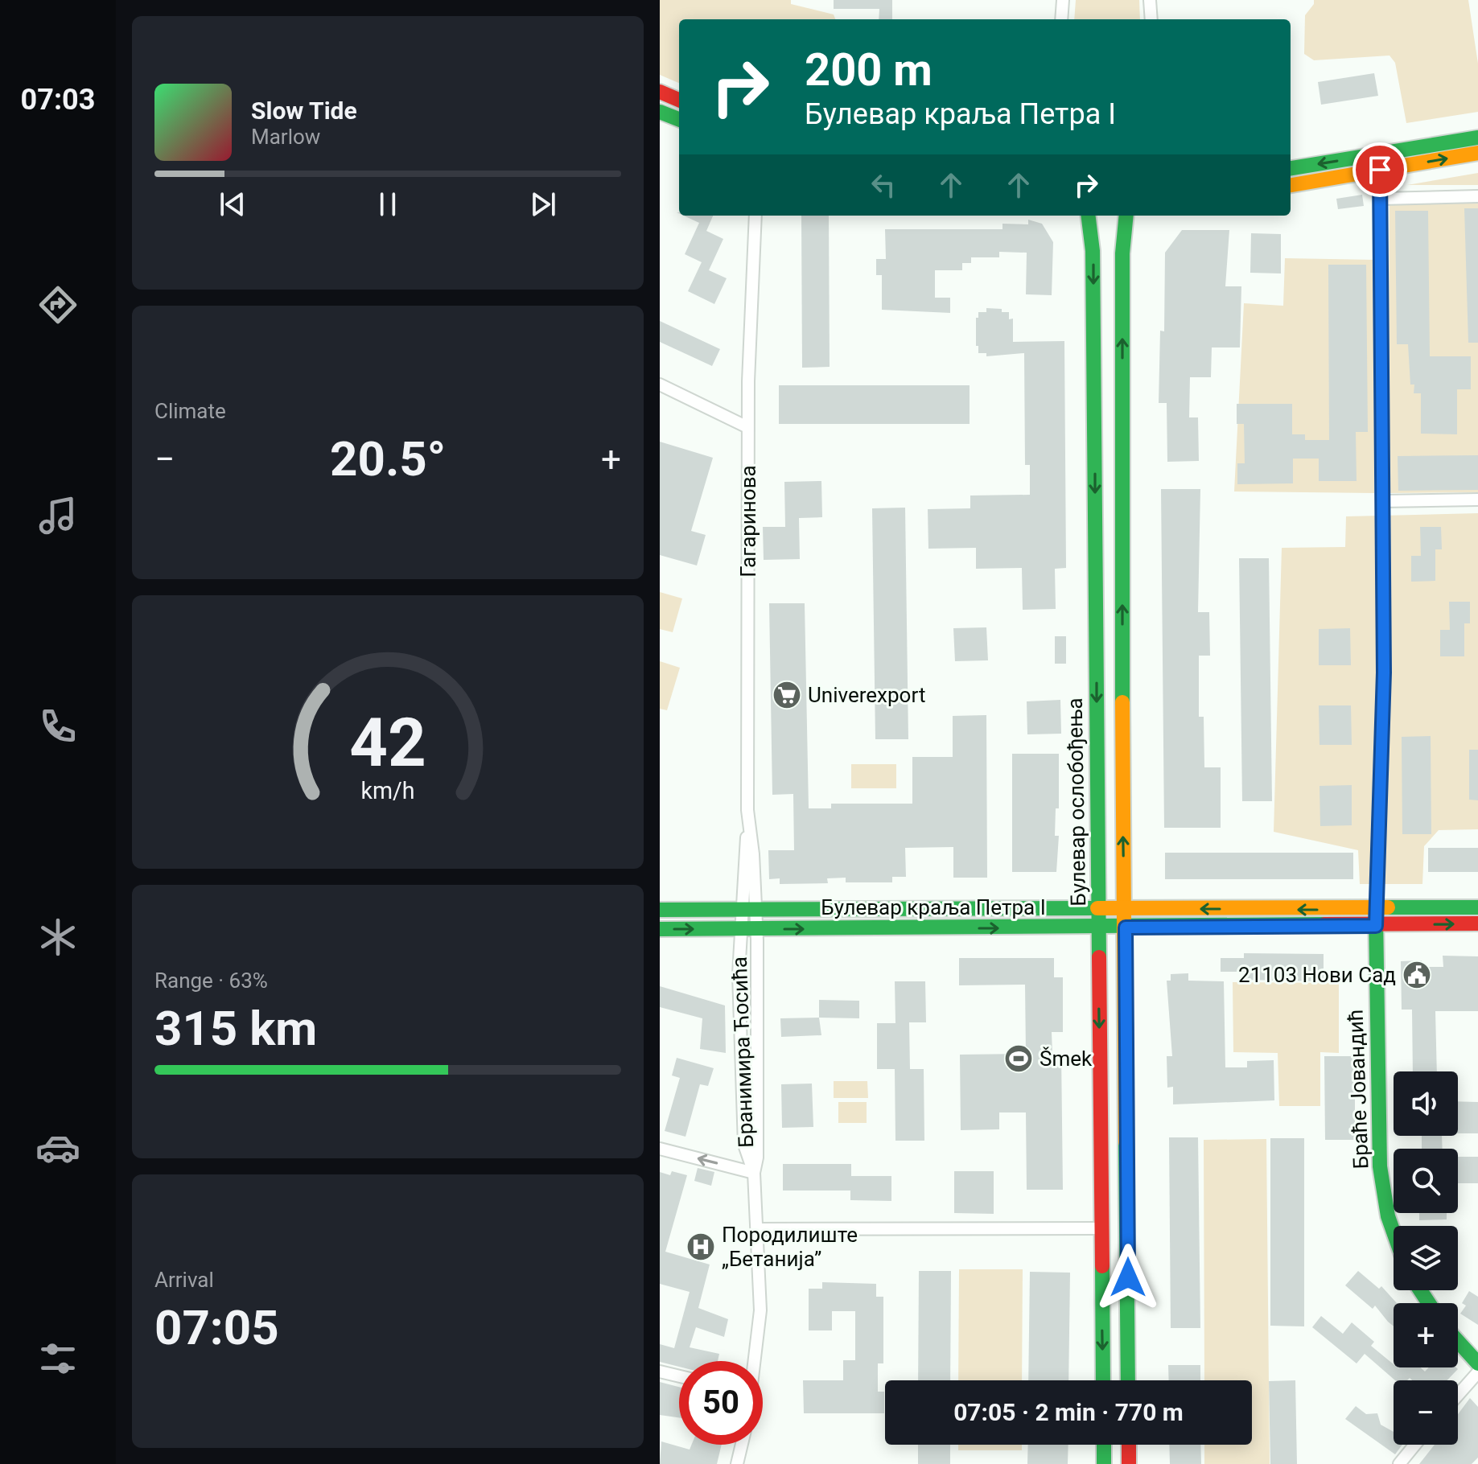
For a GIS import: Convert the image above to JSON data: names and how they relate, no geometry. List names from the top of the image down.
{
  "streets": {
    "main road": ["Булевар ослобођења", "Булевар краља Петра I", "Браће Јовандић"],
    "street": ["Гагаринова", "Бранимира Ћосића"]
  },
  "crossings": [
    ["Гагаринова", "Булевар краља Петра I"],
    ["Гагаринова", "Бранимира Ћосића"],
    ["Булевар ослобођења", "Булевар краља Петра I"],
    ["Булевар краља Петра I", "Бранимира Ћосића"],
    ["Булевар краља Петра I", "Браће Јовандић"]
  ],
  "places": {
    "supermarket": ["Univerexport"],
    "public building": ["21103 Нови Сад"],
    "sports": ["Šmek"],
    "hospital": ["Породилиште „Бетанија”"]
  },
  "page": {
    "tabs": "07:03",
    "turn": ["200 m", "Булевар краља Петра I"],
    "song": ["Slow Tide", "Marlow"],
    "tile": [
      "Climate",
      ["Range · 63%", "315 km"],
      ["Arrival", "07:05"]
    ],
    "heat": ["−", "20.5°", "+"],
    "map_buttons": ["+", "−"],
    "limit": "50",
    "trip": "07:05 · 2 min · 770 m",
    "gauge": ["42", "km/h"]
  }
}
